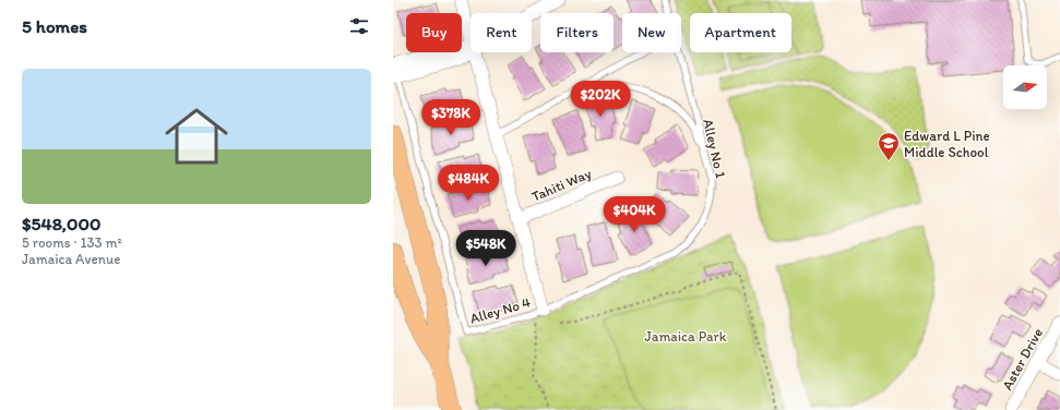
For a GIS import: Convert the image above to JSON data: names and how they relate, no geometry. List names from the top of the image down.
{
  "streets": {
    "street": ["Tahiti Way", "Aster Drive"],
    "lane": ["Alley No 1", "Alley No 4"]
  },
  "crossings": [
    ["Alley No 1", "Alley No 4"]
  ],
  "parks": ["Jamaica Park"],
  "places": {
    "school or university": ["Edward L Pine Middle School"]
  },
  "north": "right",
  "page": {
    "heading": "5 homes",
    "chip": [
      "Buy",
      "Rent",
      "Filters",
      "New",
      "Apartment"
    ],
    "list": [
      {
        "name": "$548,000",
        "note": "5 rooms · 133 m² · Jamaica Avenue"
      }
    ],
    "price": [
      "$202K",
      "$378K",
      "$484K",
      "$404K",
      "$548K"
    ]
  }
}
